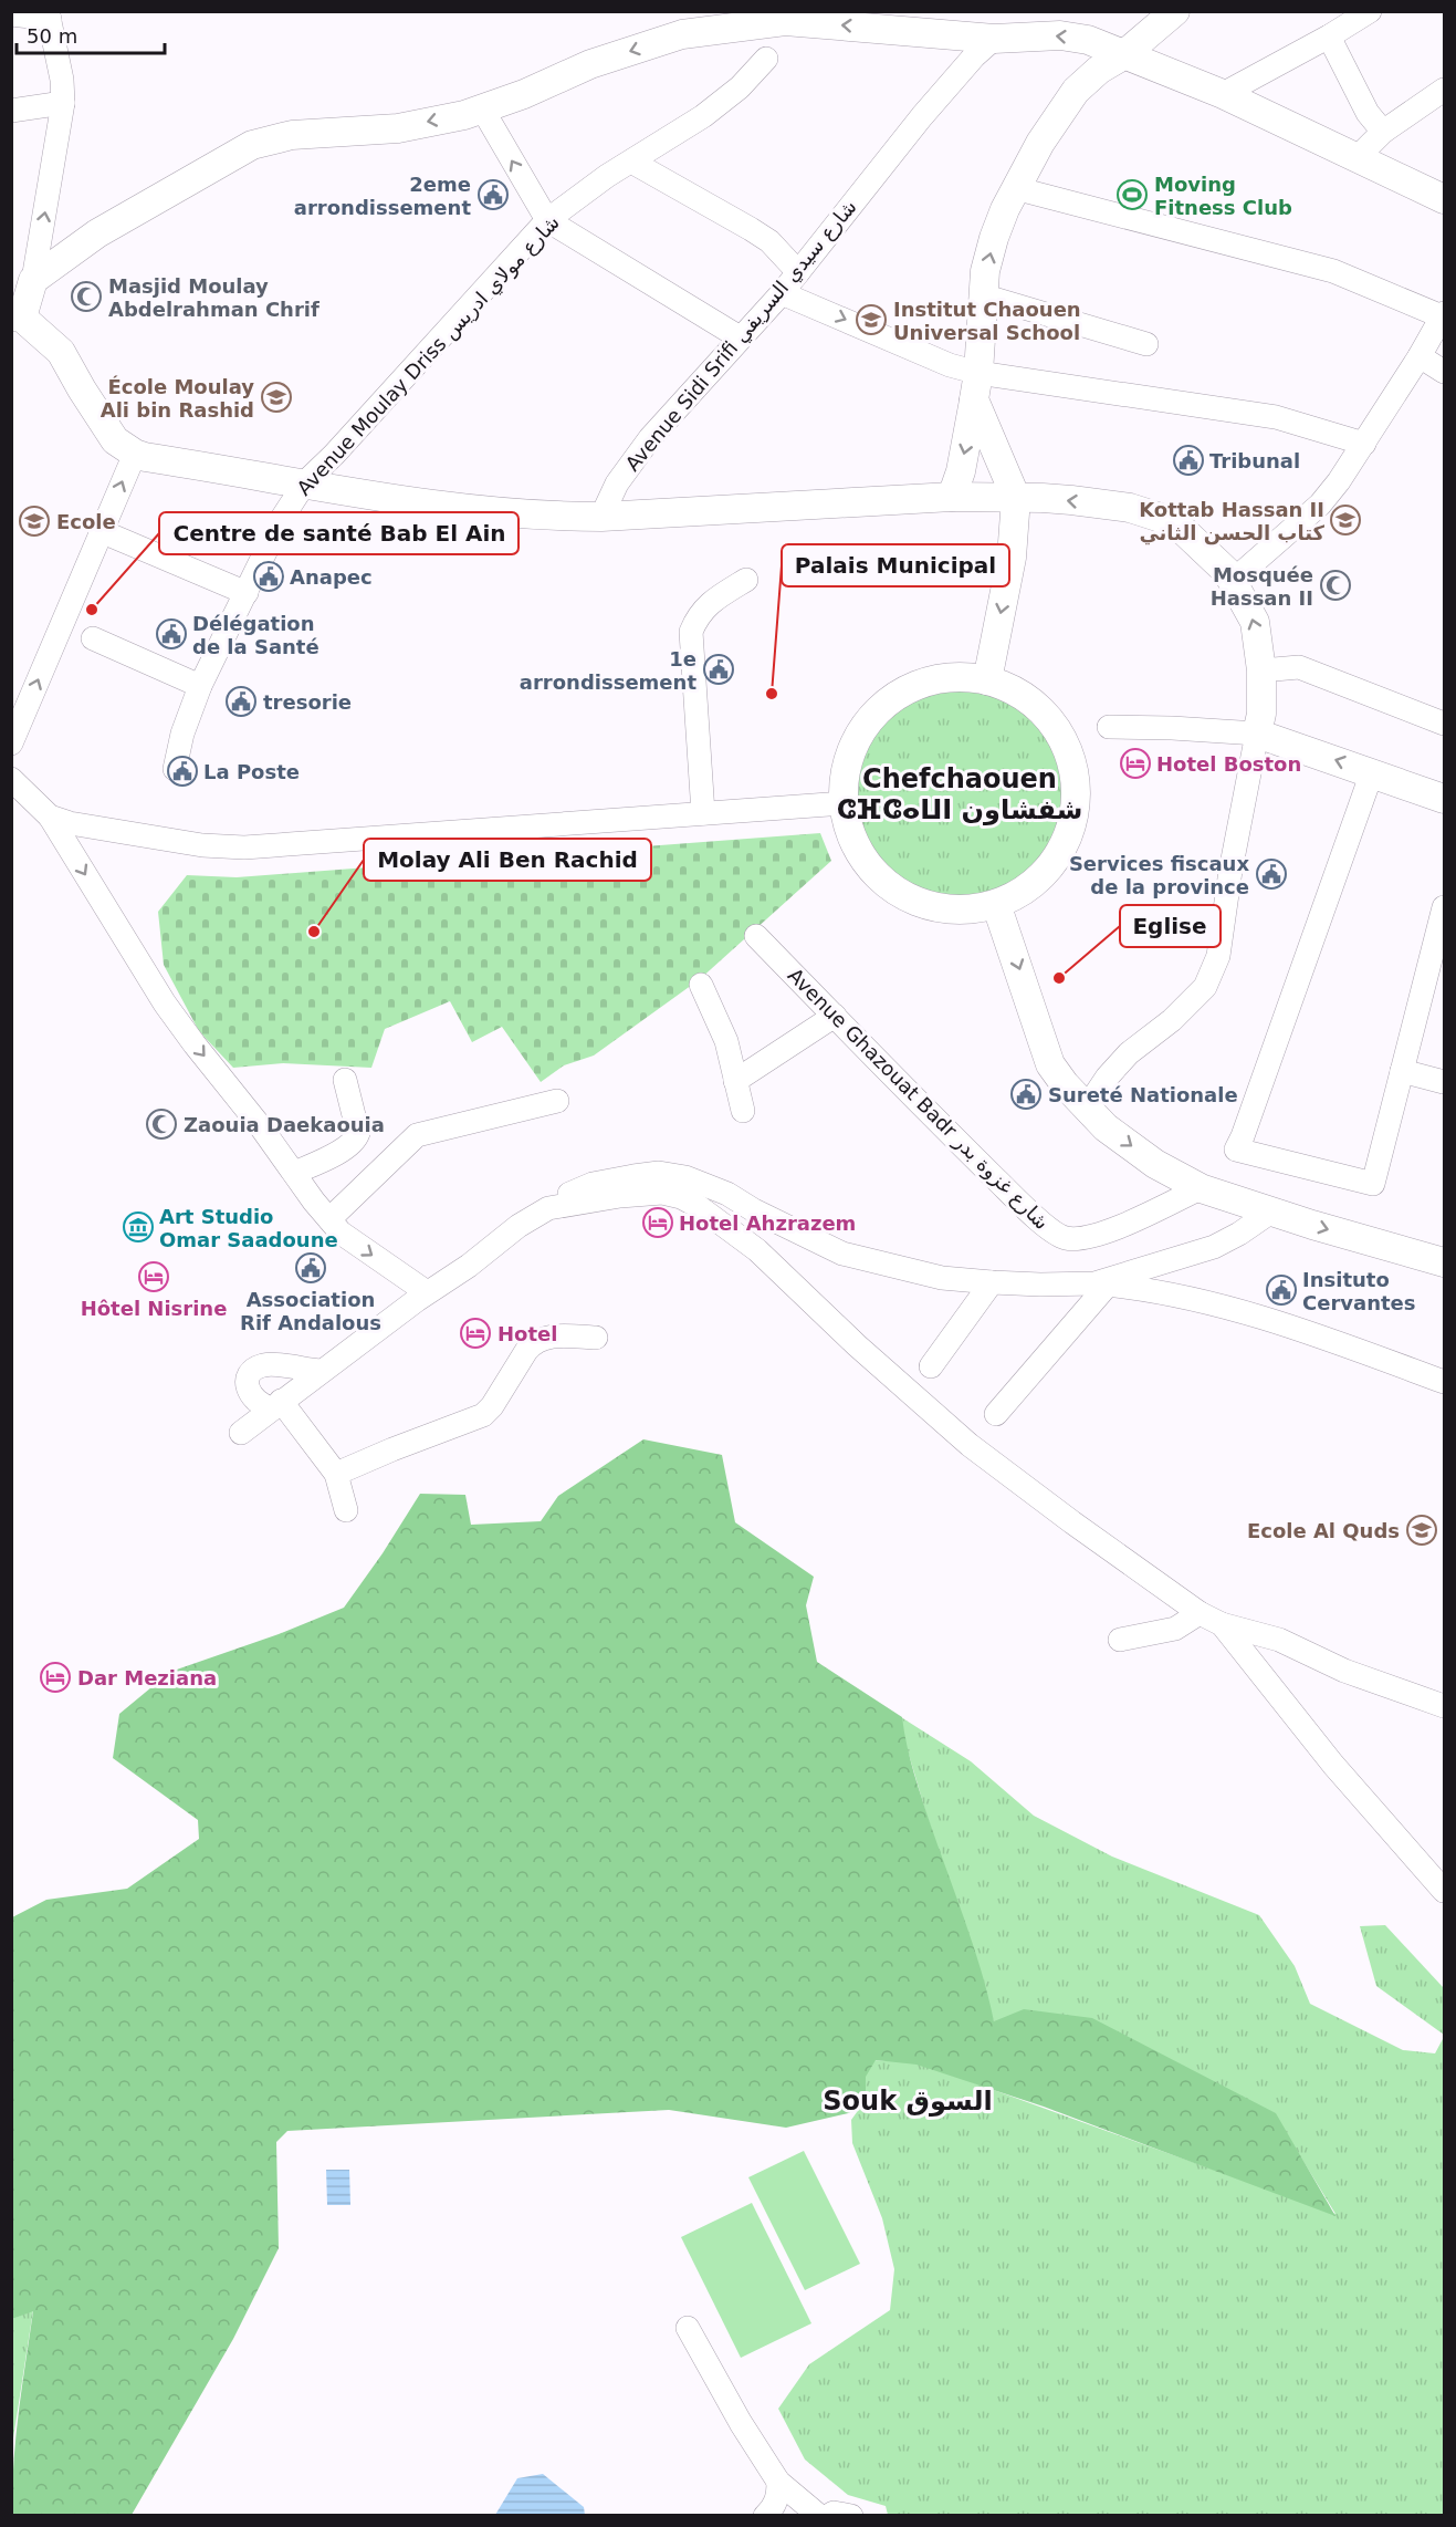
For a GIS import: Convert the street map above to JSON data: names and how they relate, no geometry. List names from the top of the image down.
{
  "streets": {
    "street": ["Avenue Sidi Srifi شارع سيدي السريفي", "Avenue Moulay Driss شارع مولاي ادريس", "Avenue Ghazouat Badr شارع غزوة بدر"]
  },
  "districts": ["Chefchaouen ⵛⴼⵛⴰⵡⵏ شفشاون", "Souk السوق"],
  "places": {
    "public building": [
      "2eme arrondissement",
      "Tribunal",
      "Anapec",
      "Délégation de la Santé",
      "1e arrondissement",
      "tresorie",
      "La Poste",
      "Services fiscaux de la province",
      "Sureté Nationale",
      "Association Rif Andalous",
      "Insituto Cervantes"
    ],
    "sports": ["Moving Fitness Club"],
    "mosque": ["Masjid Moulay Abdelrahman Chrif", "Mosquée Hassan II", "Zaouia Daekaouia"],
    "school or university": [
      "Institut Chaouen Universal School",
      "École Moulay Ali bin Rashid",
      "Kottab Hassan II كتاب الحسن الثاني",
      "Ecole",
      "Ecole Al Quds"
    ],
    "other": [
      "Centre de santé Bab El Ain",
      "Palais Municipal",
      "Molay Ali Ben Rachid",
      "Eglise"
    ],
    "hotel": [
      "Hotel Boston",
      "Hotel Ahzrazem",
      "Hôtel Nisrine",
      "Hotel",
      "Dar Meziana"
    ],
    "museum": ["Art Studio Omar Saadoune"]
  },
  "scale_bar": "50 m"
}
